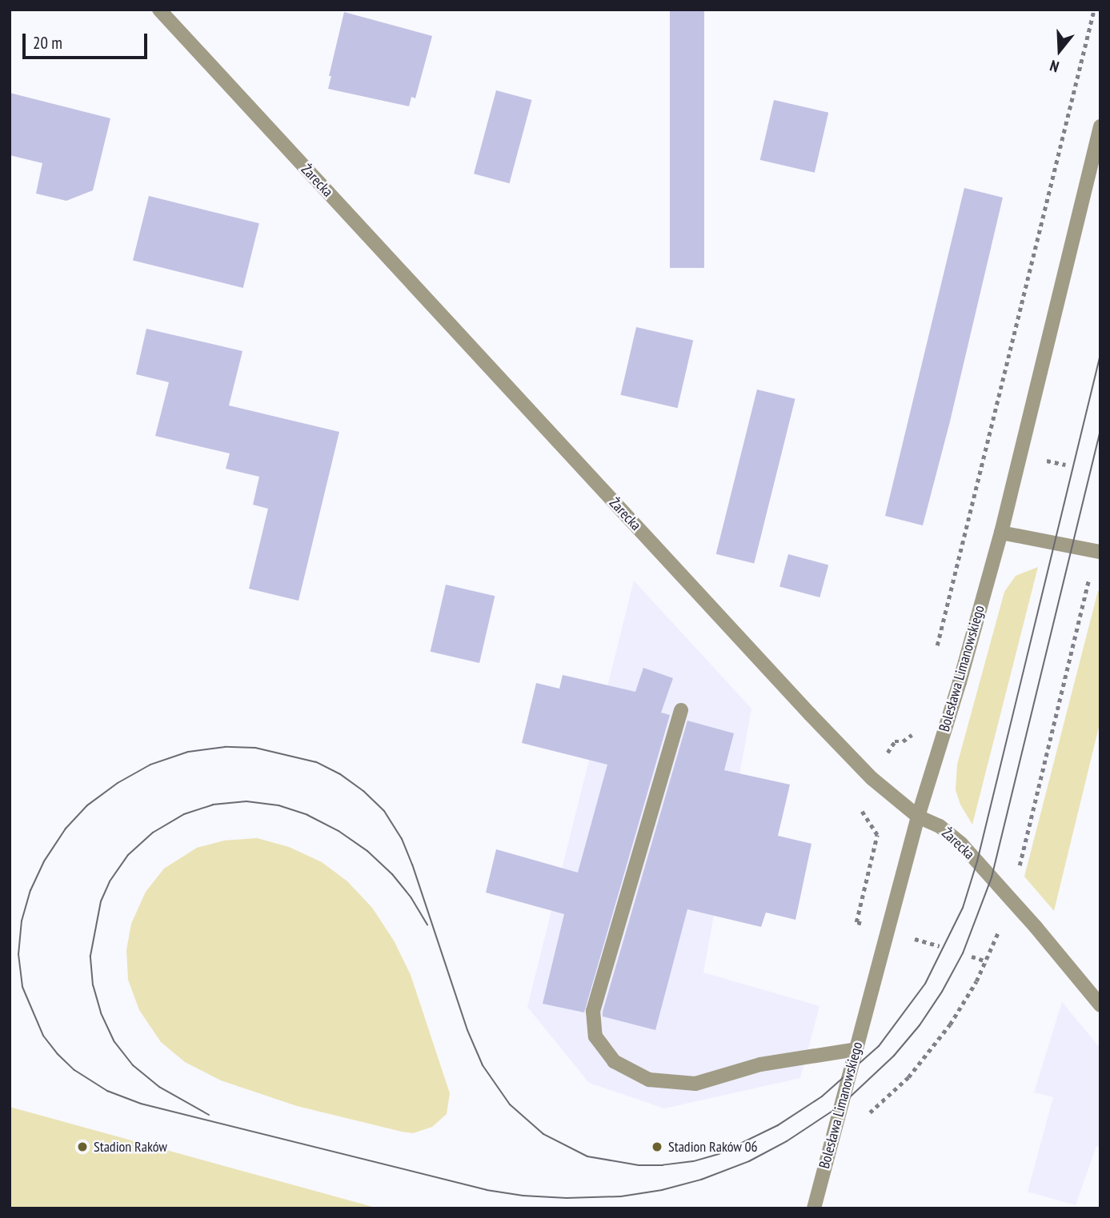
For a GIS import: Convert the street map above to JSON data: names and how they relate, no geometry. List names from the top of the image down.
{
  "streets": {
    "street": ["Żarecka", "Bolesława Limanowskiego"]
  },
  "crossings": [
    ["Żarecka", "Bolesława Limanowskiego"]
  ],
  "places": ["Stadion Raków", "Stadion Raków 06"],
  "scale_bar": "20 m",
  "north": "bottom"
}
